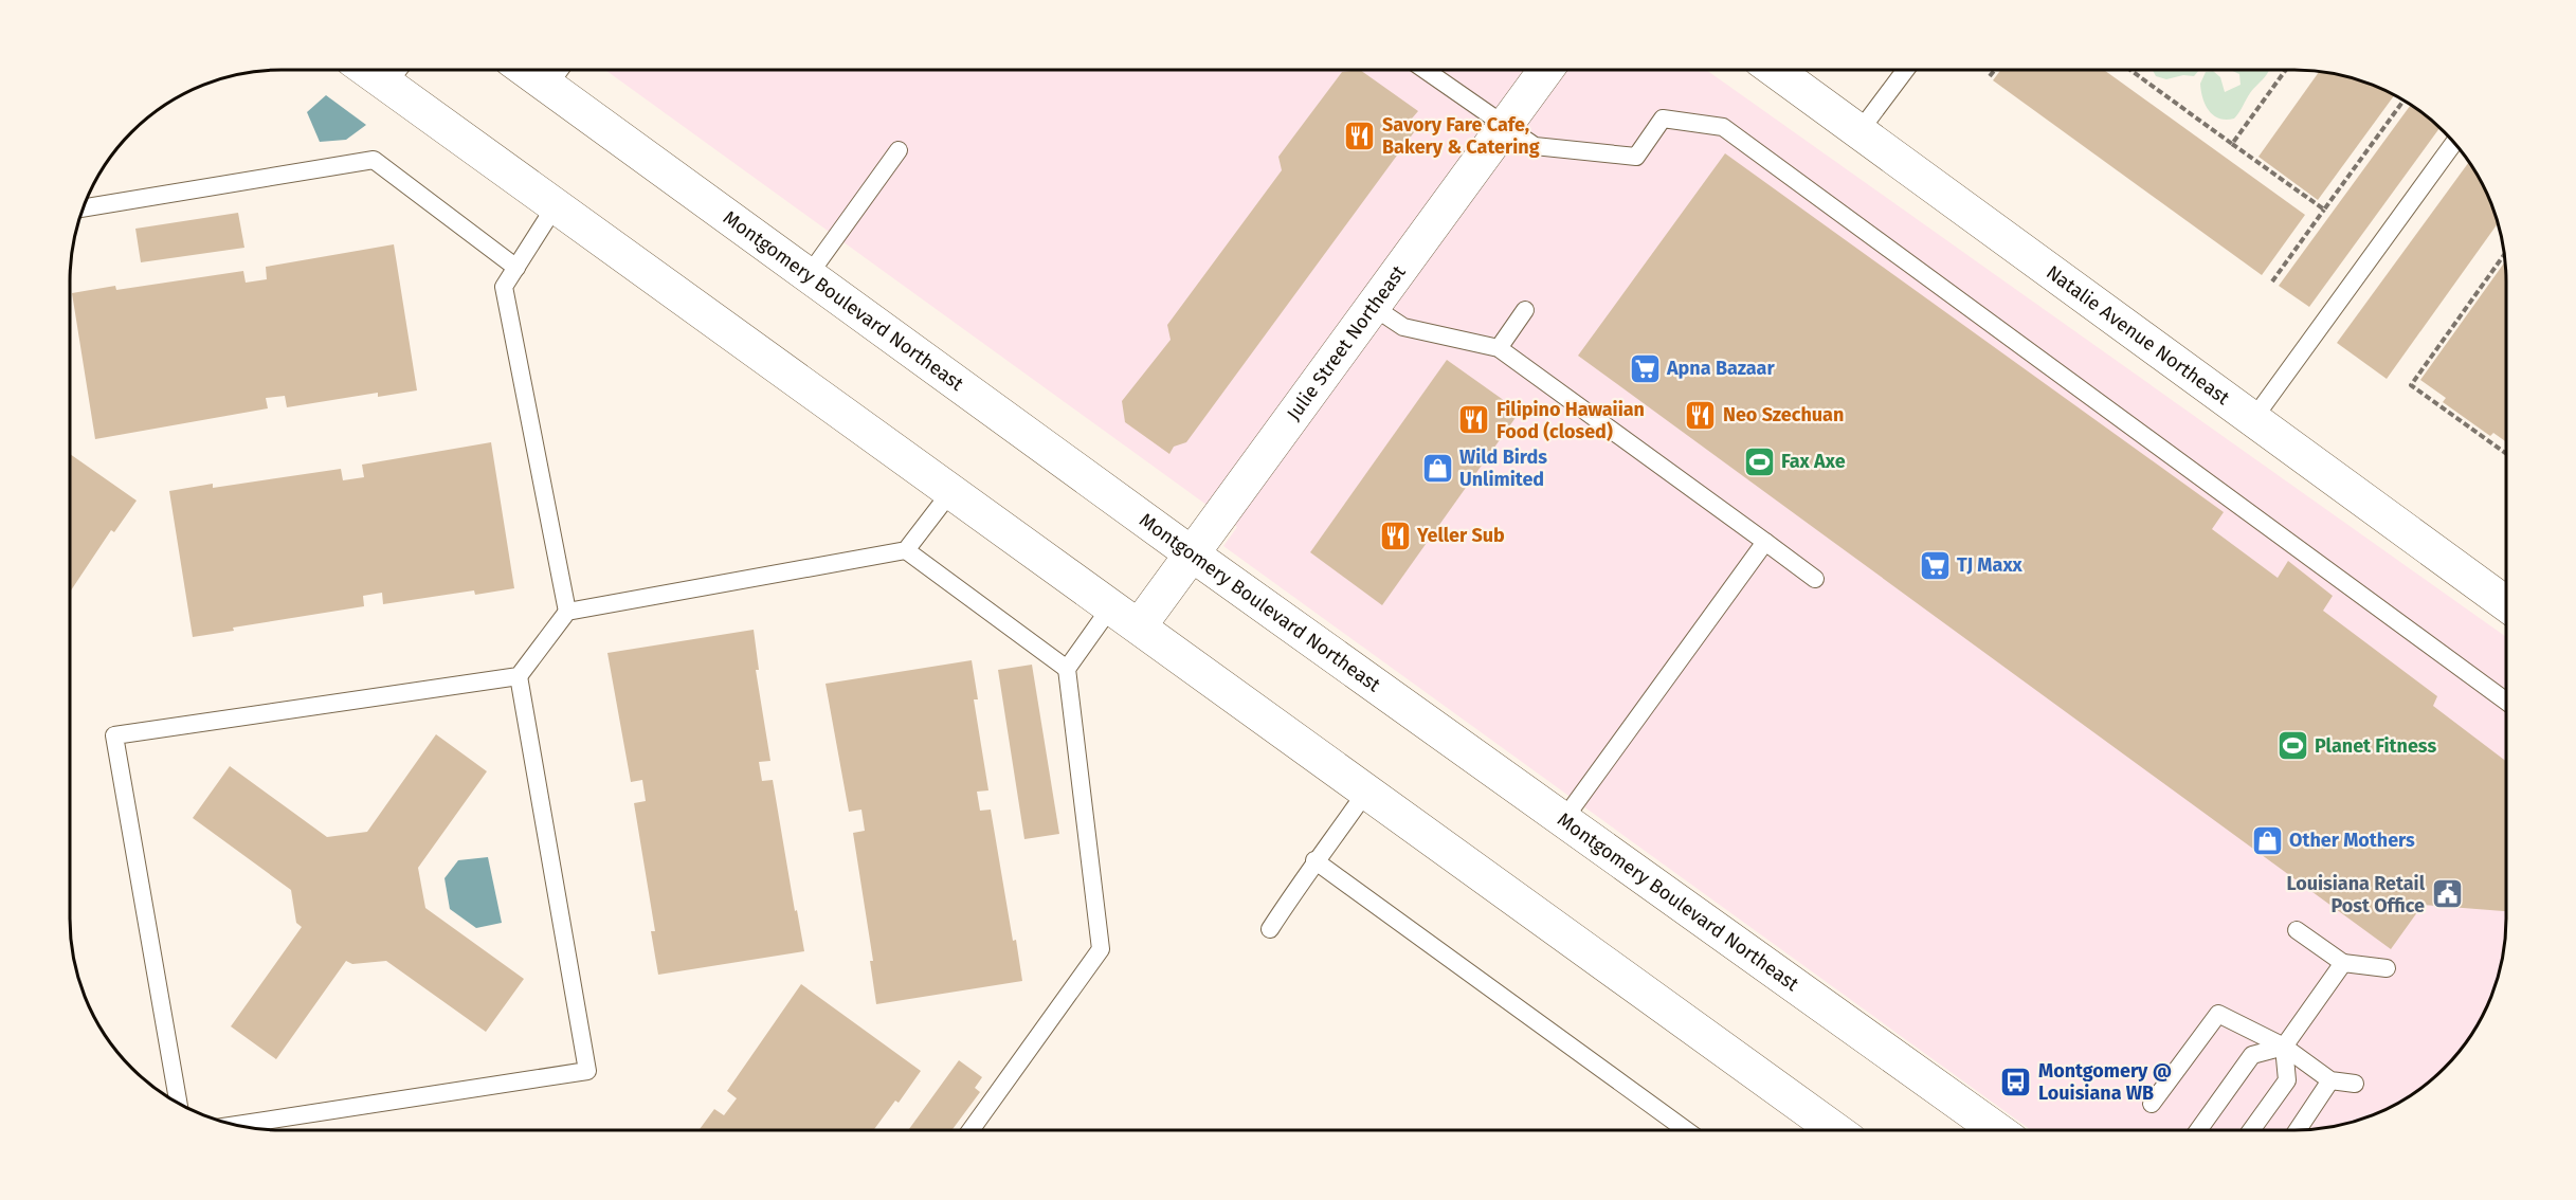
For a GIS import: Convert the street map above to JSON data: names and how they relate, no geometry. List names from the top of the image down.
{
  "streets": {
    "main road": ["Montgomery Boulevard Northeast", "Natalie Avenue Northeast", "Julie Street Northeast"]
  },
  "crossings": [
    ["Montgomery Boulevard Northeast", "Julie Street Northeast"]
  ],
  "places": {
    "restaurant": [
      "Savory Fare Cafe, Bakery & Catering",
      "Neo Szechuan",
      "Filipino Hawaiian Food (closed)",
      "Yeller Sub"
    ],
    "supermarket": ["Apna Bazaar", "TJ Maxx"],
    "sports": ["Fax Axe", "Planet Fitness"],
    "shop": ["Wild Birds Unlimited", "Other Mothers"],
    "public building": ["Louisiana Retail Post Office"],
    "bus stop": ["Montgomery @ Louisiana WB"]
  }
}
